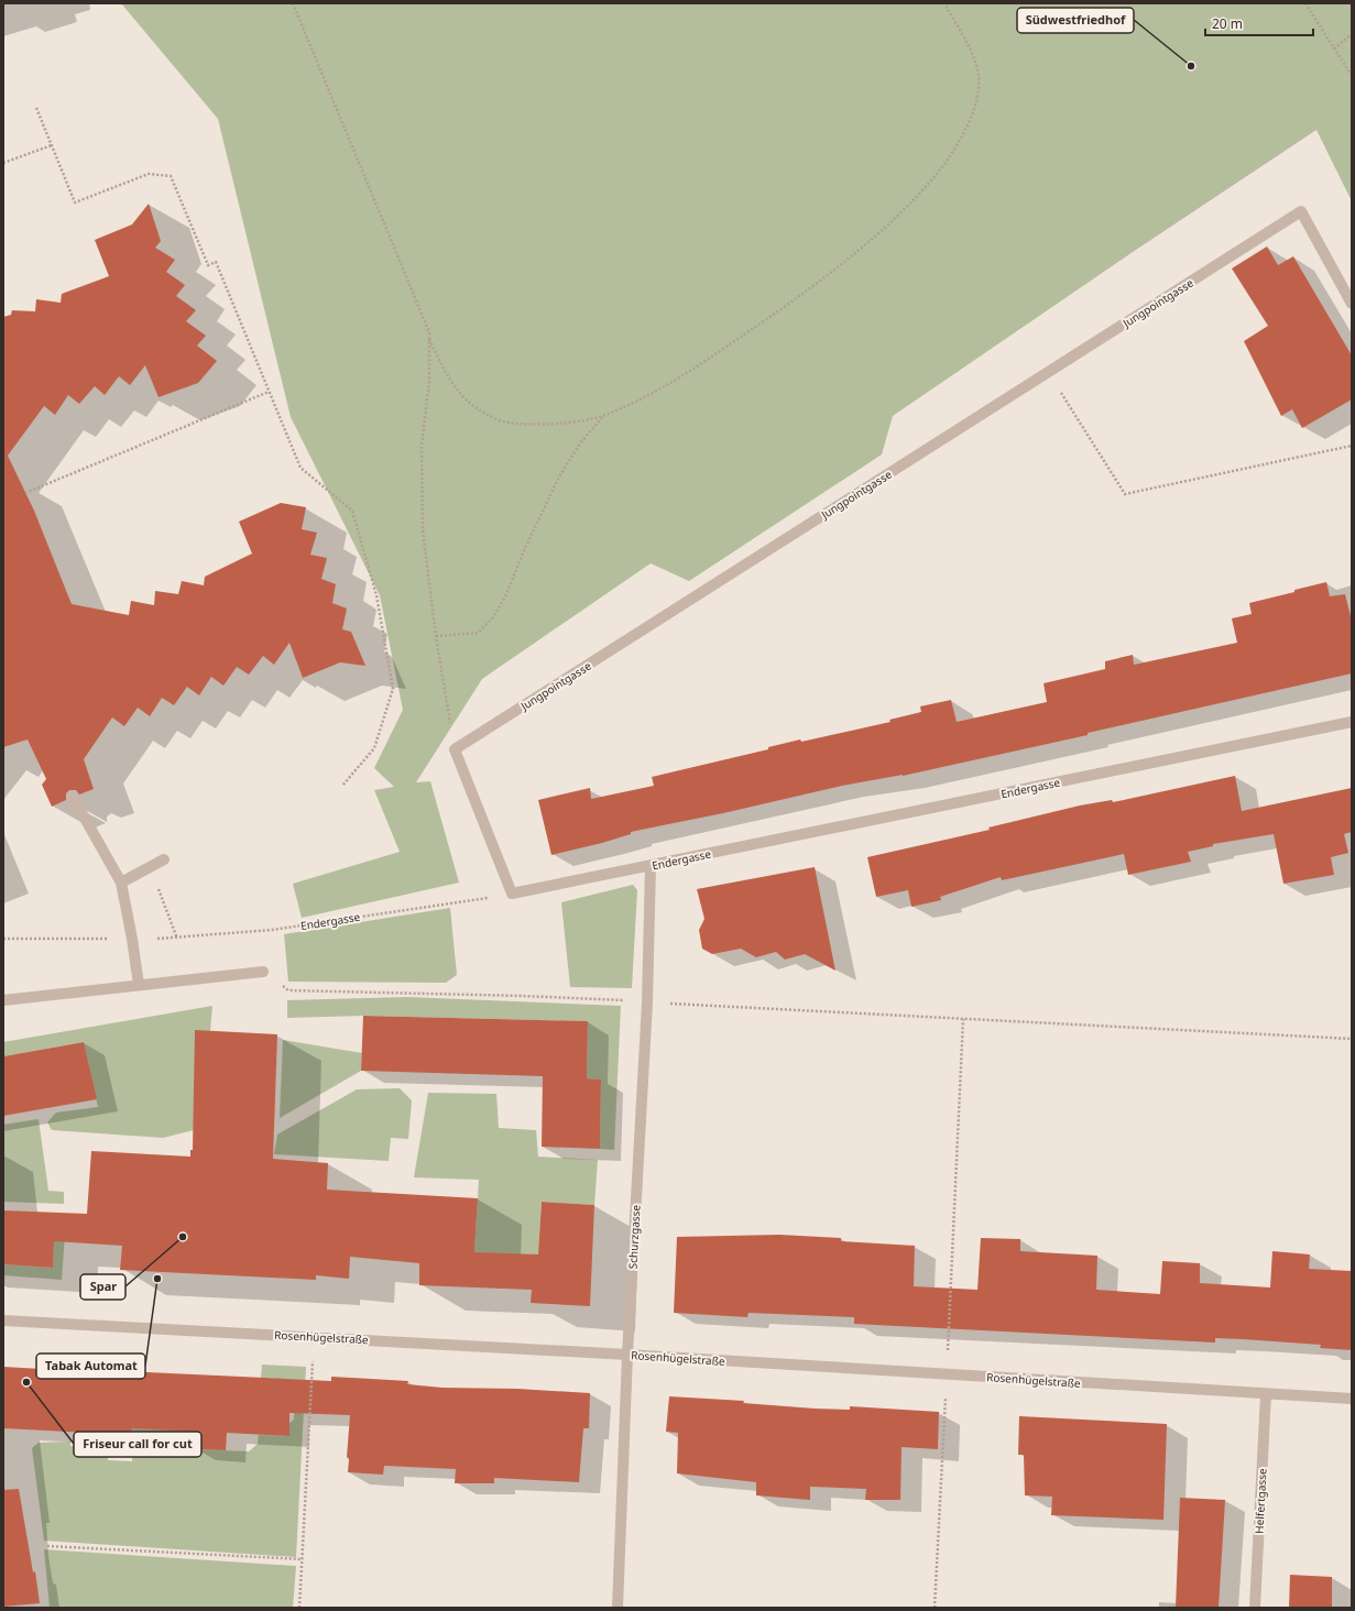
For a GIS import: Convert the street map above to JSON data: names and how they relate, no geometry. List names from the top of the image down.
{
  "streets": {
    "street": [
      "Jungpointgasse",
      "Endergasse",
      "Schurzgasse",
      "Rosenhügelstraße",
      "Helfertgasse"
    ]
  },
  "crossings": [
    ["Endergasse", "Schurzgasse"],
    ["Schurzgasse", "Rosenhügelstraße"],
    ["Rosenhügelstraße", "Helfertgasse"]
  ],
  "places": [
    "Südwestfriedhof",
    "Spar",
    "Tabak Automat",
    "Friseur call for cut"
  ],
  "scale_bar": "20 m"
}
